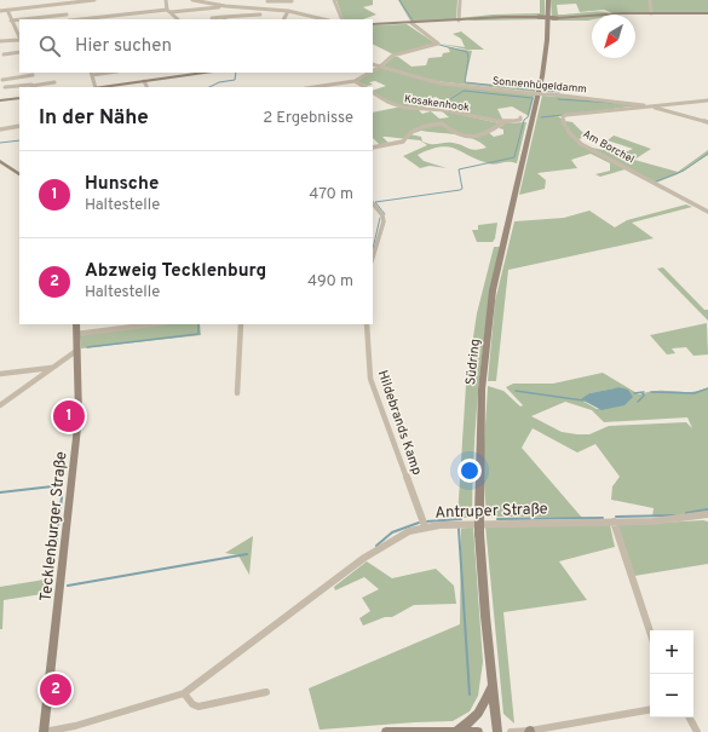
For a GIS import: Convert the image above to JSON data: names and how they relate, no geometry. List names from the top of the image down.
{
  "streets": {
    "main road": ["Südring", "Tecklenburger Straße"],
    "street": [
      "Sonnenhügeldamm",
      "Kosakenhook",
      "Am Borchel",
      "Hildebrands Kamp",
      "Antruper Straße"
    ]
  },
  "crossings": [
    ["Sonnenhügeldamm", "Am Borchel"],
    ["Hildebrands Kamp", "Antruper Straße"],
    ["Antruper Straße", "Tecklenburger Straße"]
  ],
  "north": "bottom left",
  "page": {
    "search": "Hier suchen",
    "heading": ["In der Nähe", "2 Ergebnisse"],
    "list": [
      {
        "mark": "1",
        "name": "Hunsche",
        "note": "Haltestelle",
        "value": "470 m"
      },
      {
        "mark": "2",
        "name": "Abzweig Tecklenburg",
        "note": "Haltestelle",
        "value": "490 m"
      }
    ],
    "pins": ["1", "2"],
    "map_buttons": ["+", "−"]
  }
}
